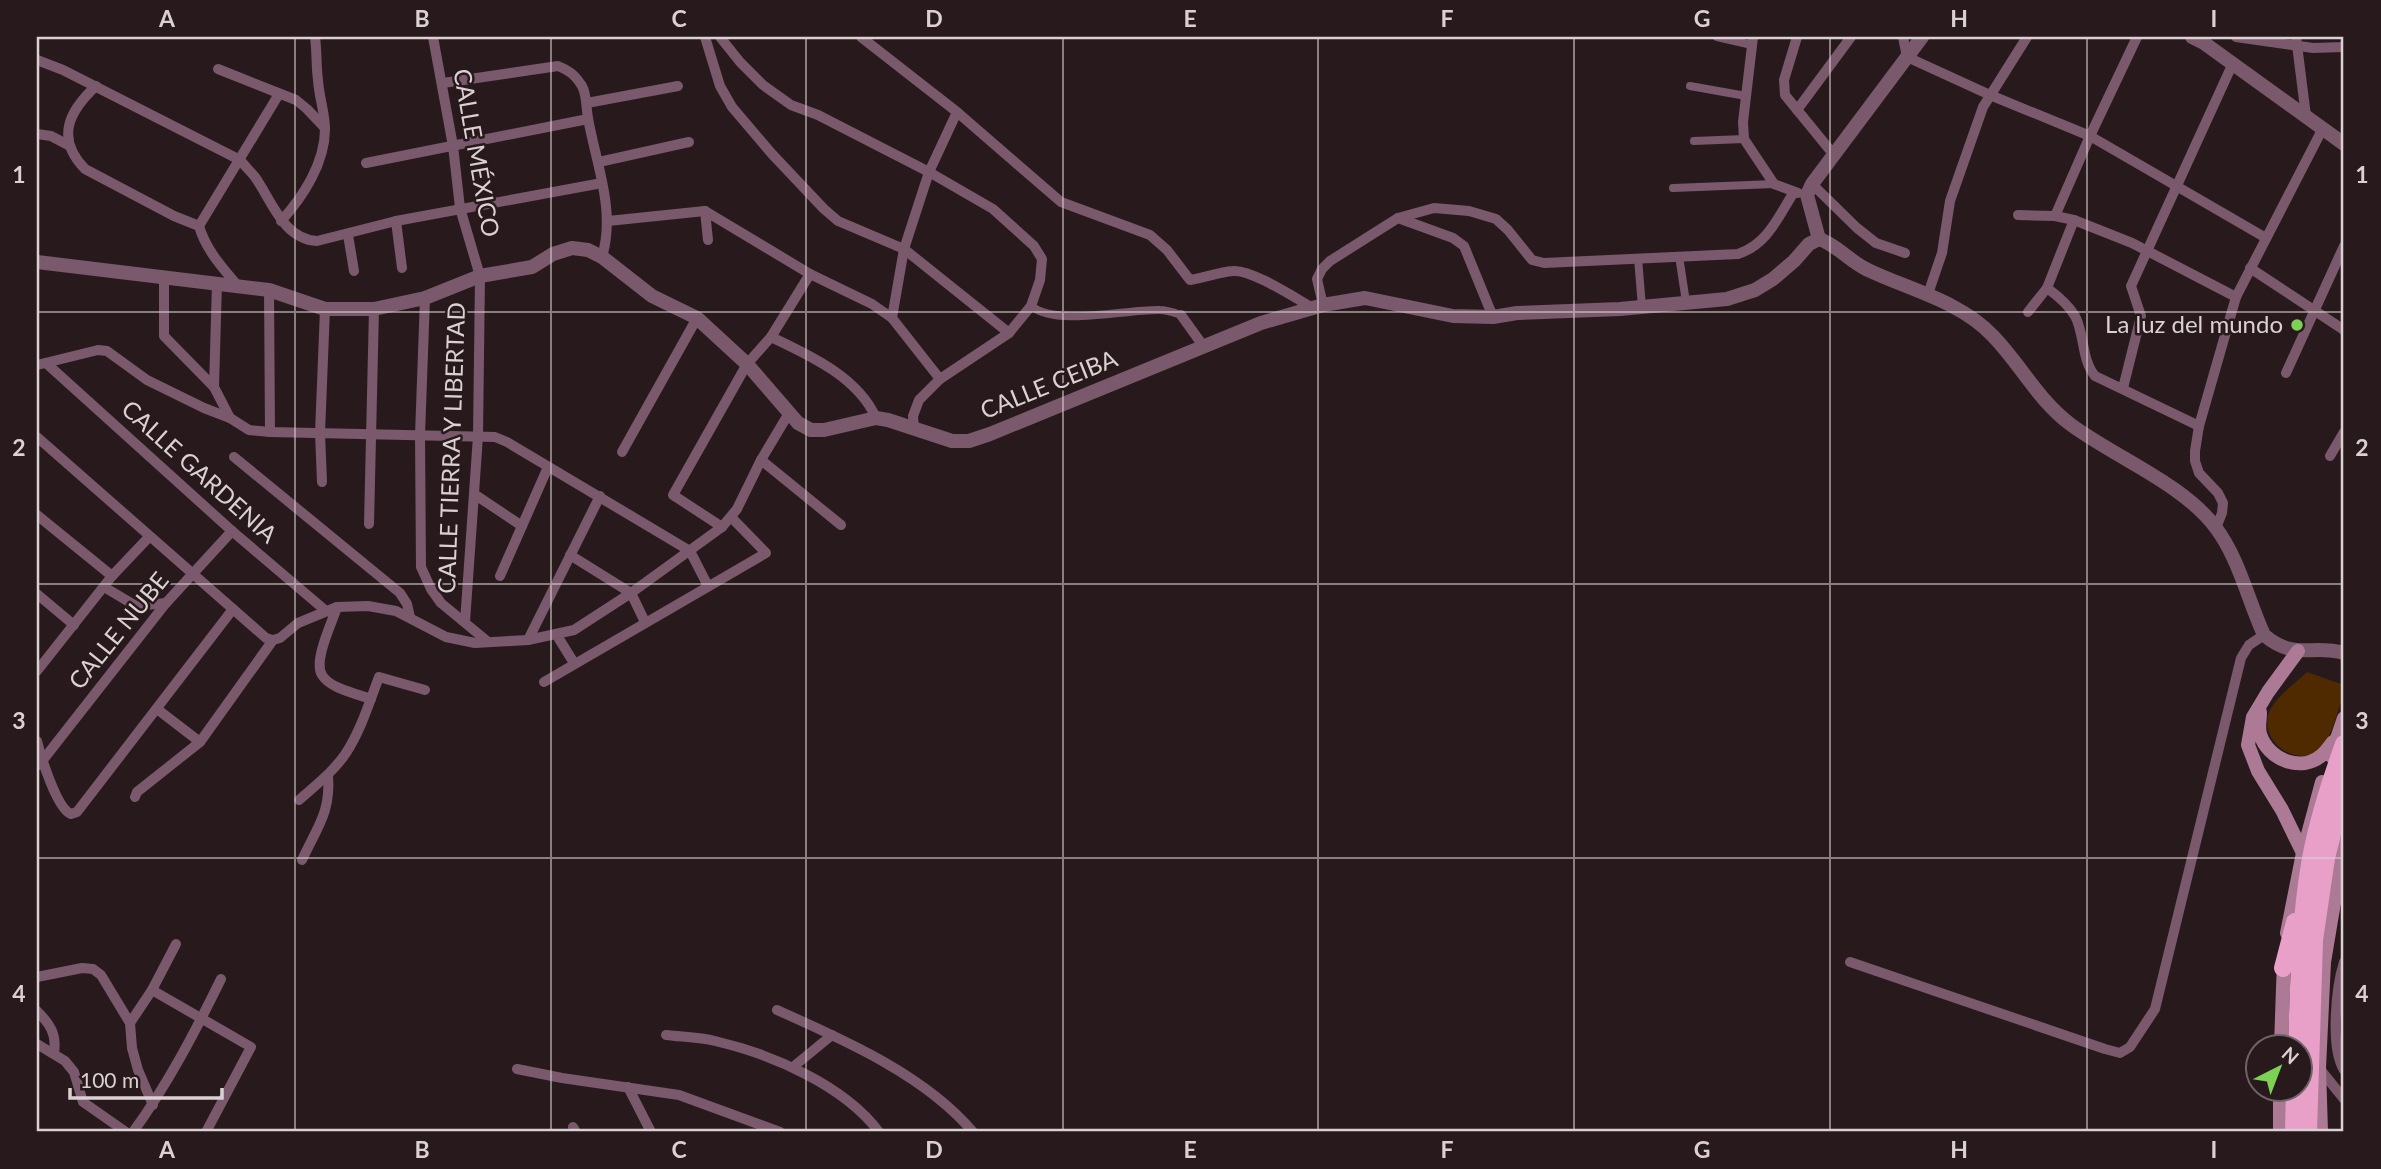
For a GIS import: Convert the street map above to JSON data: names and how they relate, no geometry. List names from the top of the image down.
{
  "streets": {
    "street": [
      "CALLE MÉXICO",
      "CALLE CEIBA",
      "CALLE TIERRA Y LIBERTAD",
      "CALLE GARDENIA",
      "CALLE NUBE"
    ]
  },
  "crossings": [
    ["CALLE MÉXICO", "CALLE TIERRA Y LIBERTAD"],
    ["CALLE GARDENIA", "CALLE NUBE"]
  ],
  "places": ["La luz del mundo"],
  "scale_bar": "100 m",
  "north": "top right",
  "grid": {
    "columns": [
      "A",
      "B",
      "C",
      "D",
      "E",
      "F",
      "G",
      "H",
      "I"
    ],
    "rows": [
      "1",
      "2",
      "3",
      "4"
    ]
  }
}
